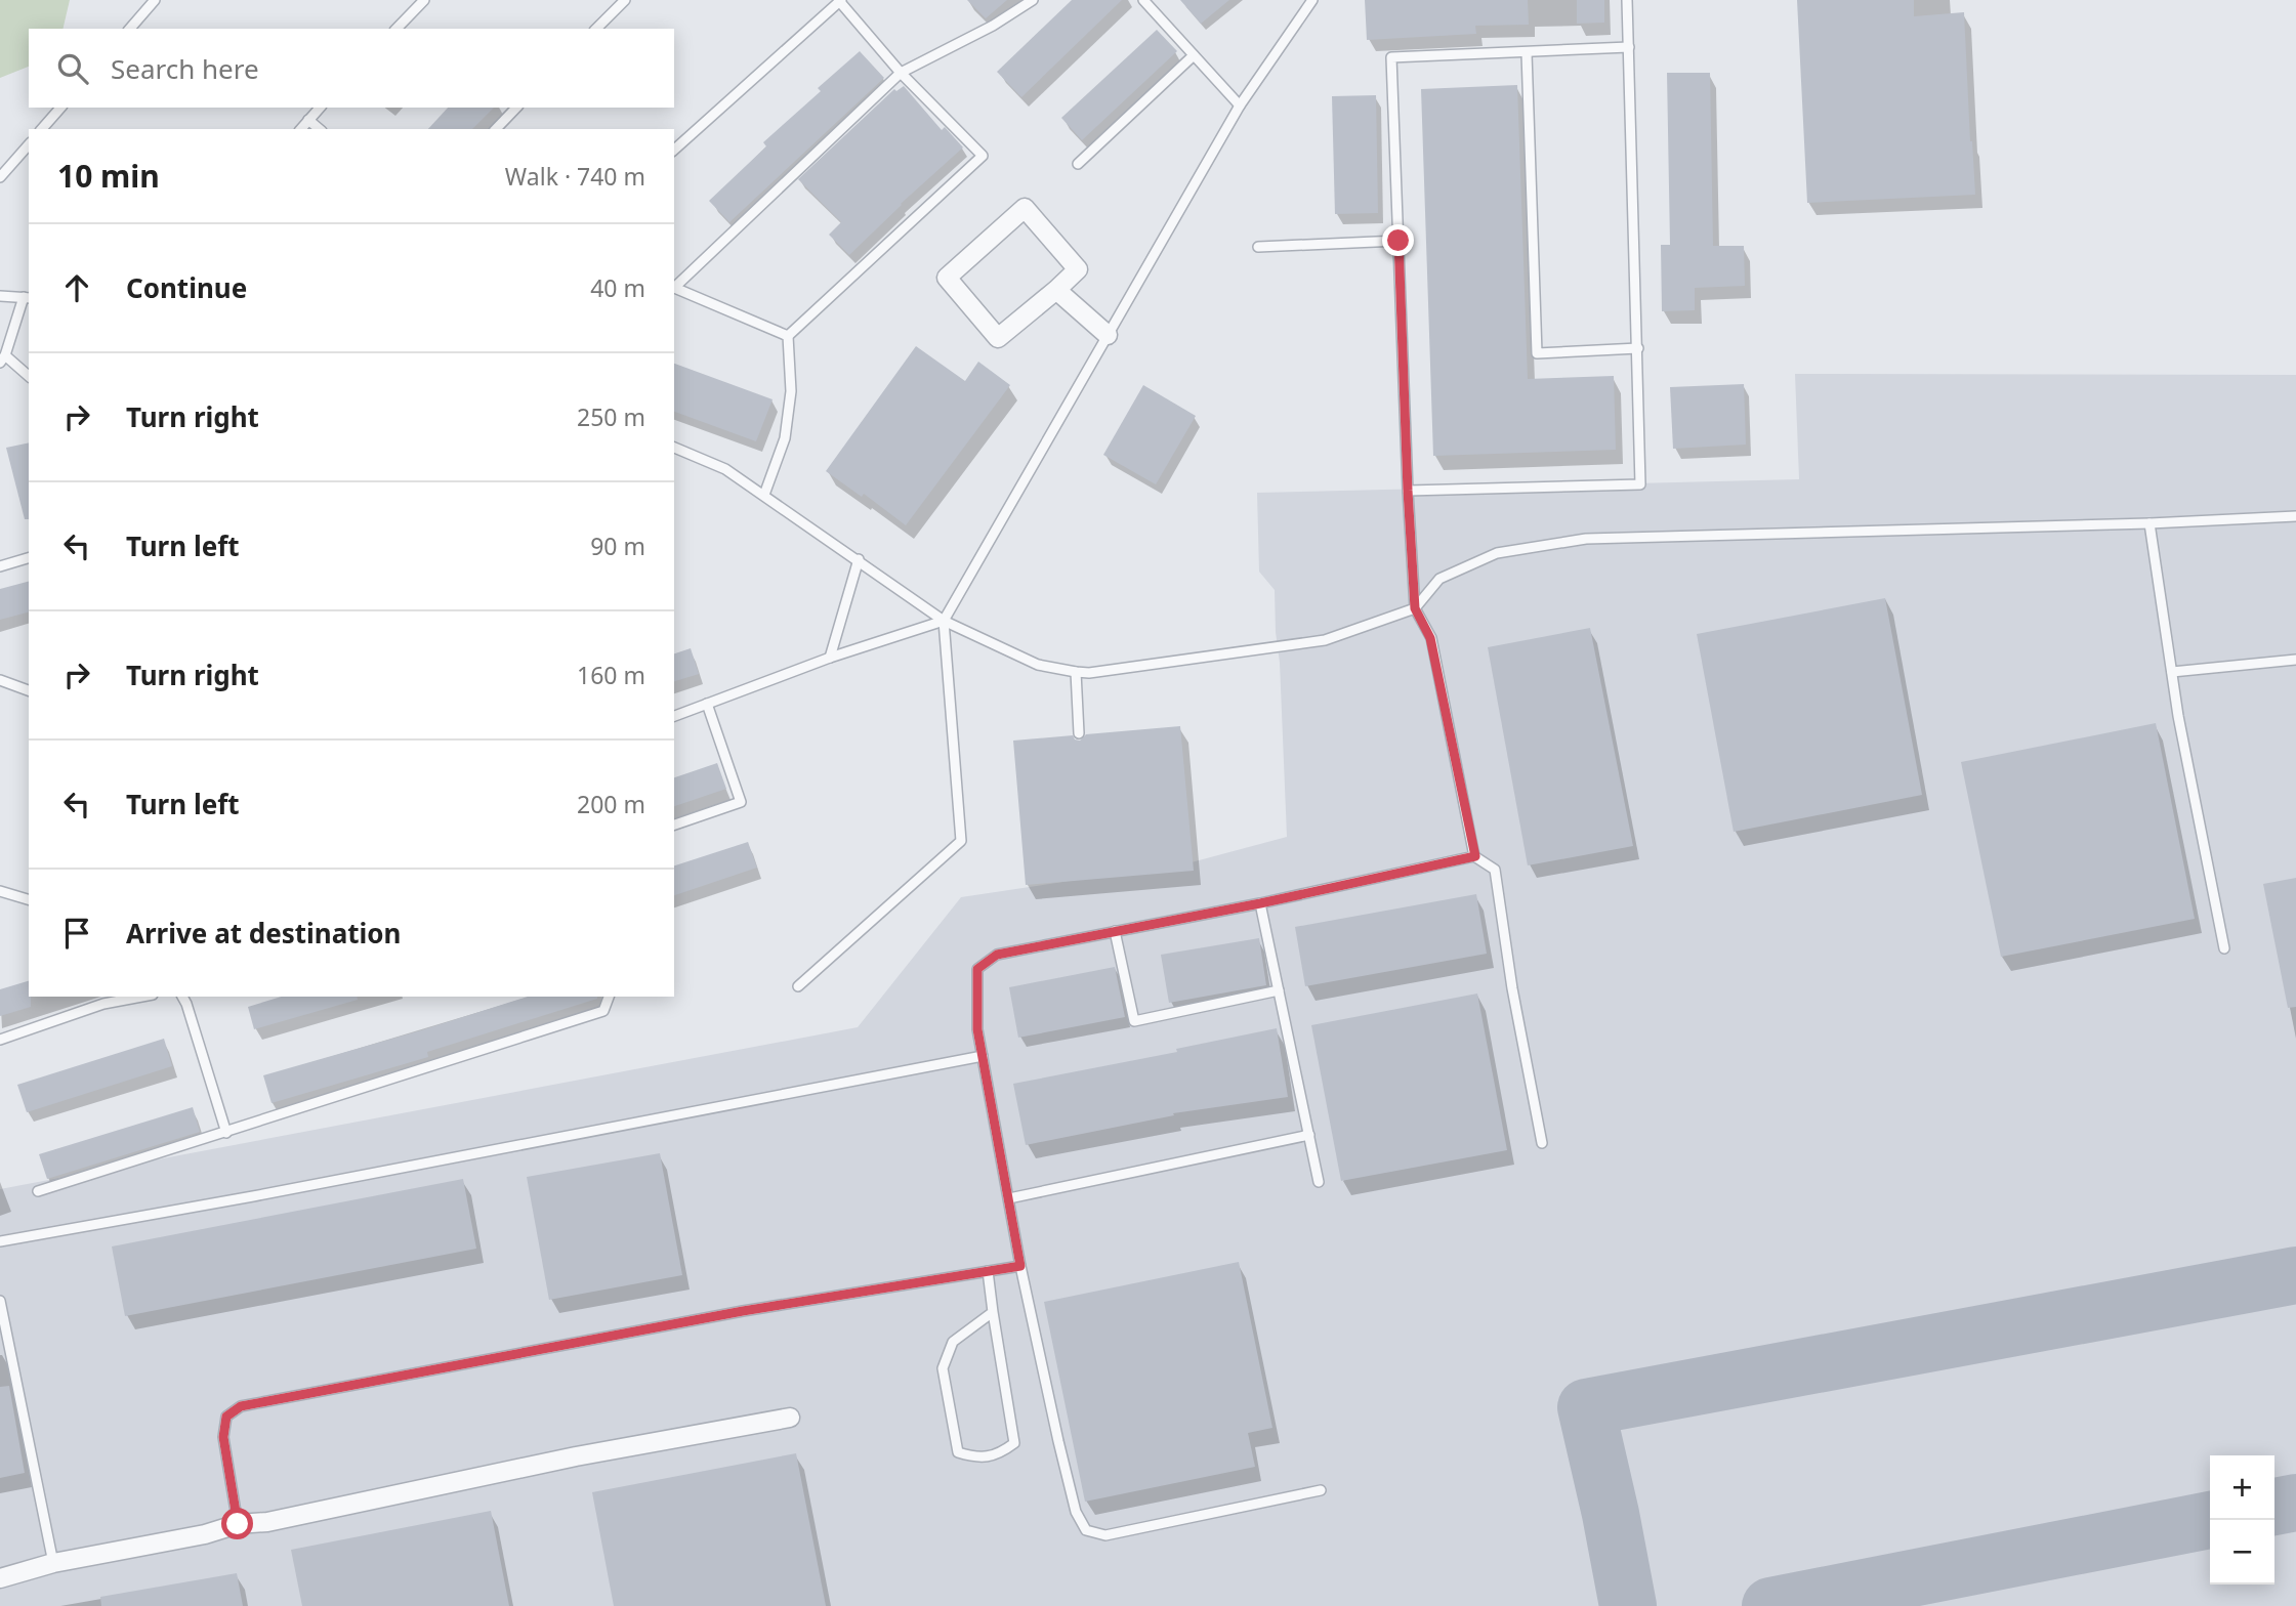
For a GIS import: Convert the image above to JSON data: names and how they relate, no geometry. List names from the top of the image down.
{
  "page": {
    "search": "Search here",
    "heading": ["10 min", "Walk · 740 m"],
    "list": [
      ["Continue", "40 m"],
      ["Turn right", "250 m"],
      ["Turn left", "90 m"],
      ["Turn right", "160 m"],
      ["Turn left", "200 m"],
      "Arrive at destination"
    ],
    "map_buttons": ["+", "−"]
  }
}
